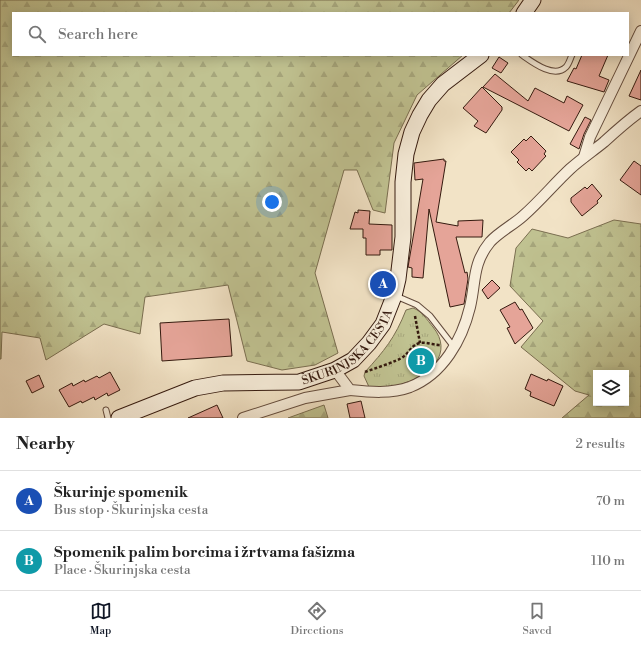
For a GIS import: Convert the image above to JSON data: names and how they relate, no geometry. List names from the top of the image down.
{
  "streets": {
    "street": ["ŠKURINJSKA CESTA"]
  },
  "page": {
    "search": "Search here",
    "pins": ["A", "B"],
    "heading": ["Nearby", "2 results"],
    "list": [
      {
        "mark": "A",
        "name": "Škurinje spomenik",
        "note": "Bus stop · Škurinjska cesta",
        "value": "70 m"
      },
      {
        "mark": "B",
        "name": "Spomenik palim borcima i žrtvama fašizma",
        "note": "Place · Škurinjska cesta",
        "value": "110 m"
      }
    ],
    "nav": ["Map", "Directions", "Saved"]
  }
}
